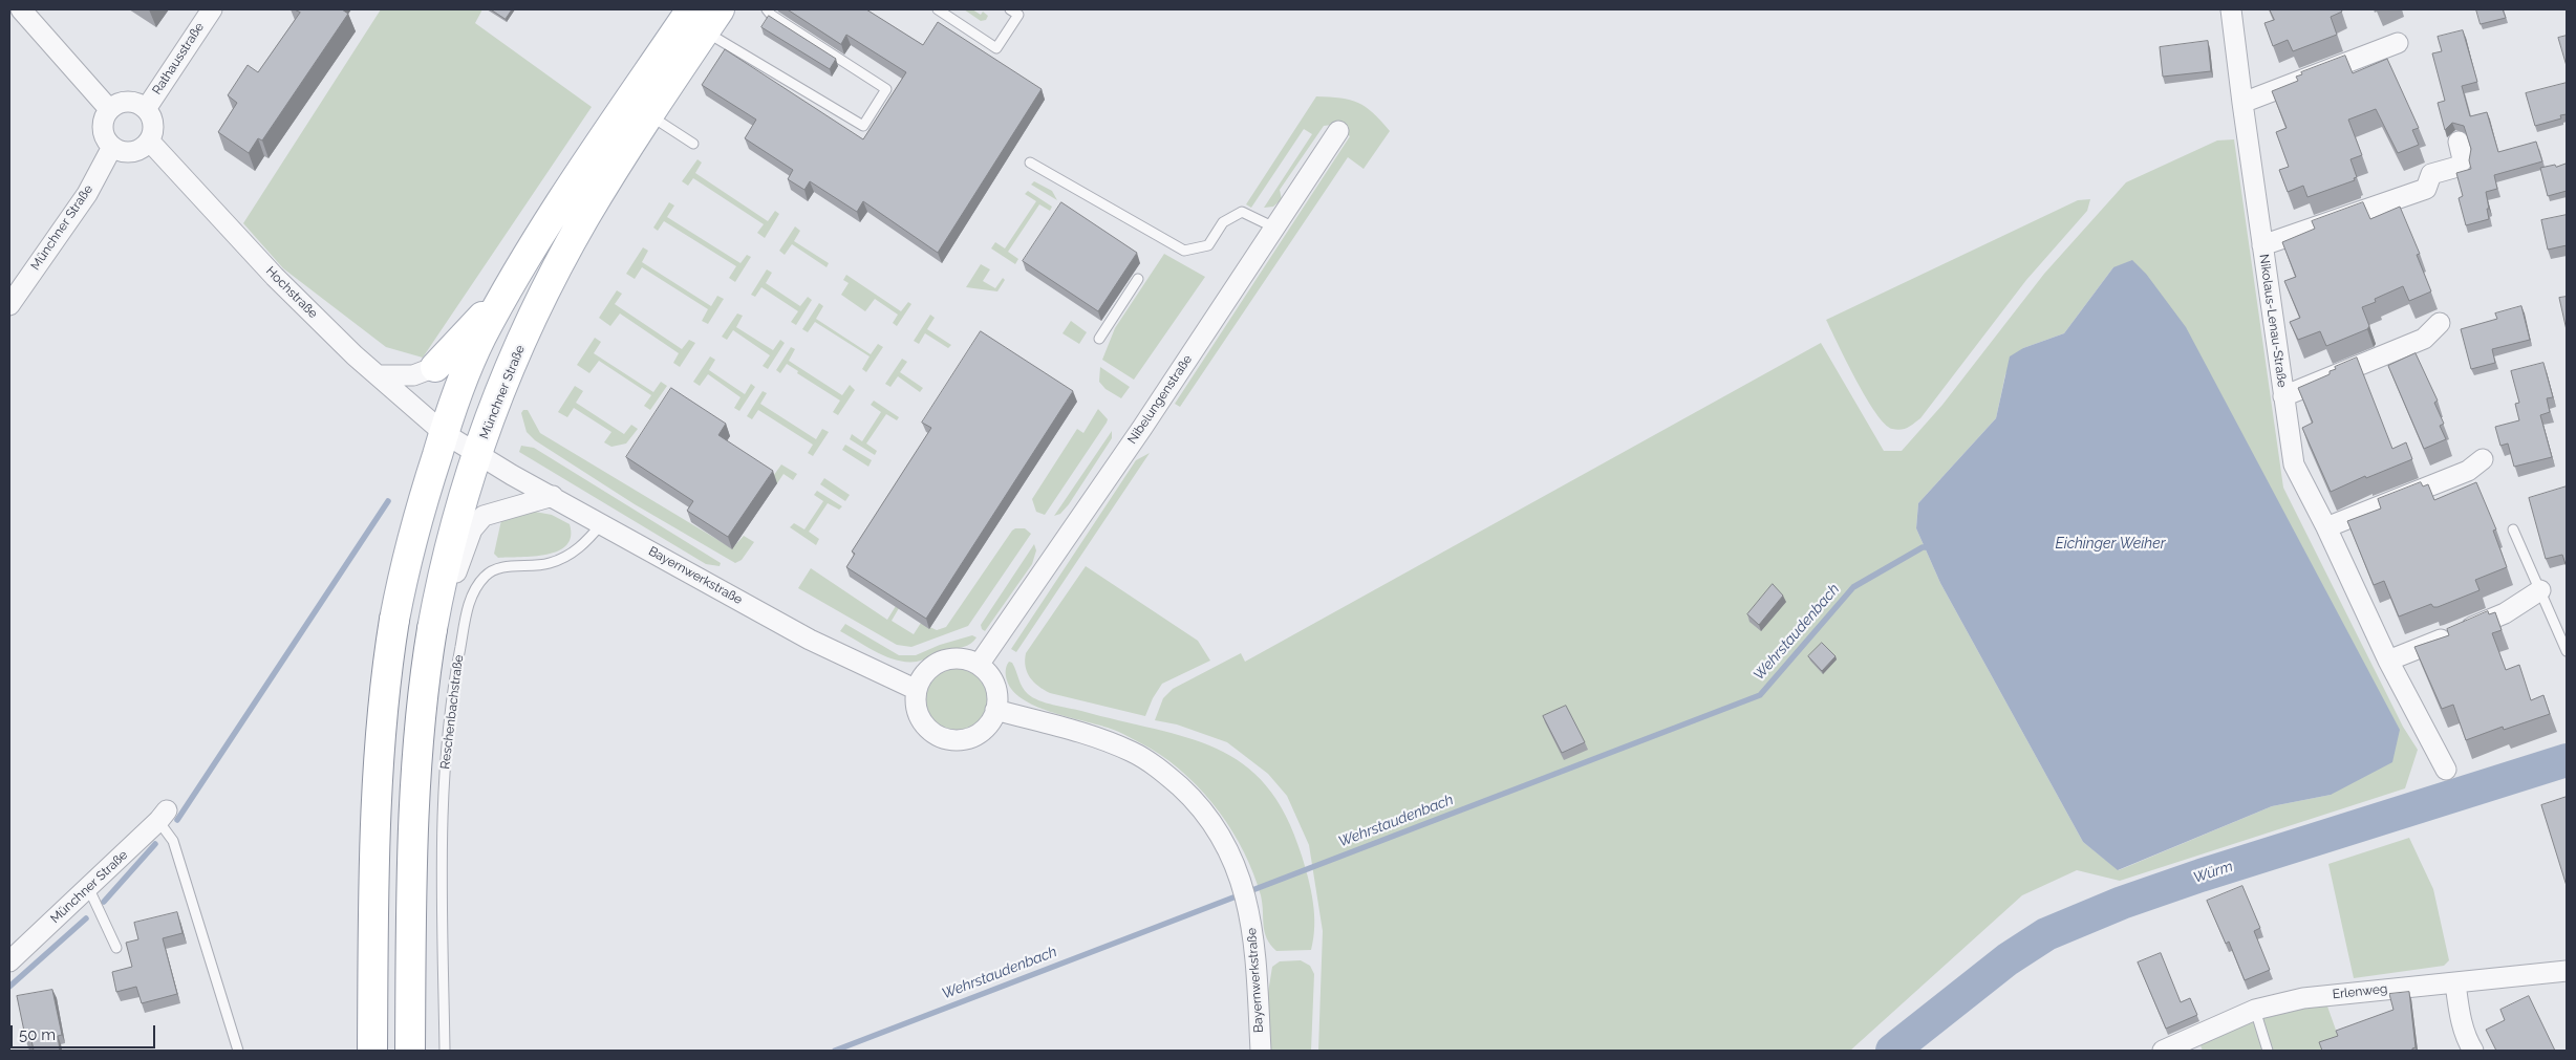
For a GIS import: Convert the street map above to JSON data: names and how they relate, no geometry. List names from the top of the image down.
{
  "streets": {
    "main road": ["Münchner Straße"],
    "street": [
      "Rathausstraße",
      "Hochstraße",
      "Nikolaus-Lenau-Straße",
      "Nibelungenstraße",
      "Bayernwerkstraße",
      "Erlenweg"
    ],
    "lane": ["Reschenbachstraße"]
  },
  "crossings": [
    ["Rathausstraße", "Münchner Straße"],
    ["Rathausstraße", "Hochstraße"],
    ["Münchner Straße", "Hochstraße"],
    ["Münchner Straße", "Bayernwerkstraße"],
    ["Nibelungenstraße", "Bayernwerkstraße"],
    ["Bayernwerkstraße", "Reschenbachstraße"]
  ],
  "water": ["Eichinger Weiher", "Wehrstaudenbach", "Würm"],
  "scale_bar": "50 m"
}
